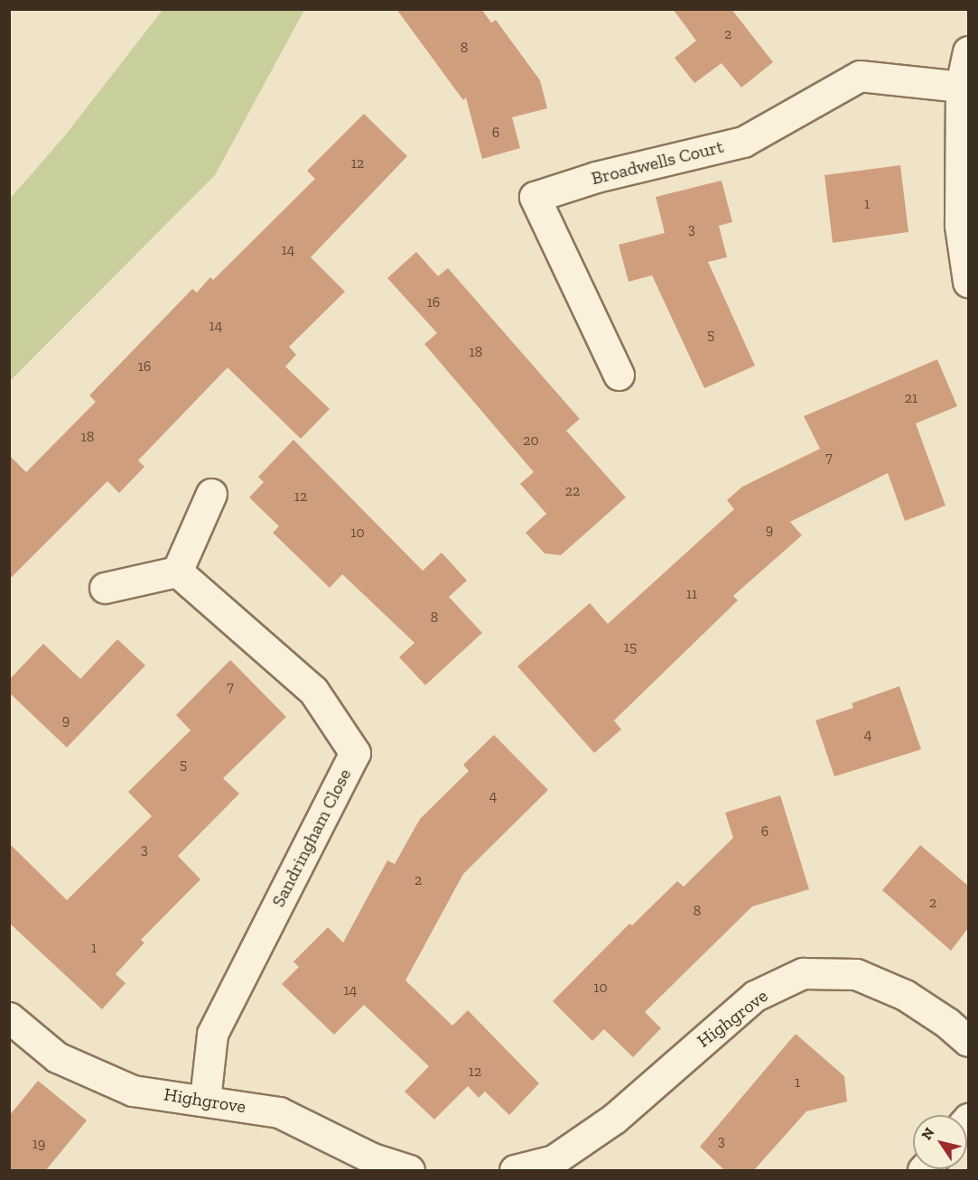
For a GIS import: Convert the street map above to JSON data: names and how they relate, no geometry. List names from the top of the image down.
{
  "streets": {
    "street": ["Broadwells Court", "Sandringham Close", "Highgrove"]
  },
  "crossings": [
    ["Sandringham Close", "Highgrove"]
  ],
  "house_numbers": [
    "2",
    "8",
    "6",
    "12",
    "1",
    "3",
    "14",
    "16",
    "14",
    "5",
    "18",
    "16",
    "21",
    "18",
    "20",
    "7",
    "22",
    "12",
    "9",
    "10",
    "11",
    "8",
    "15",
    "7",
    "9",
    "4",
    "5",
    "4",
    "6",
    "3",
    "2",
    "2",
    "8",
    "1",
    "10",
    "14",
    "12",
    "1",
    "3",
    "19"
  ],
  "north": "top left"
}
